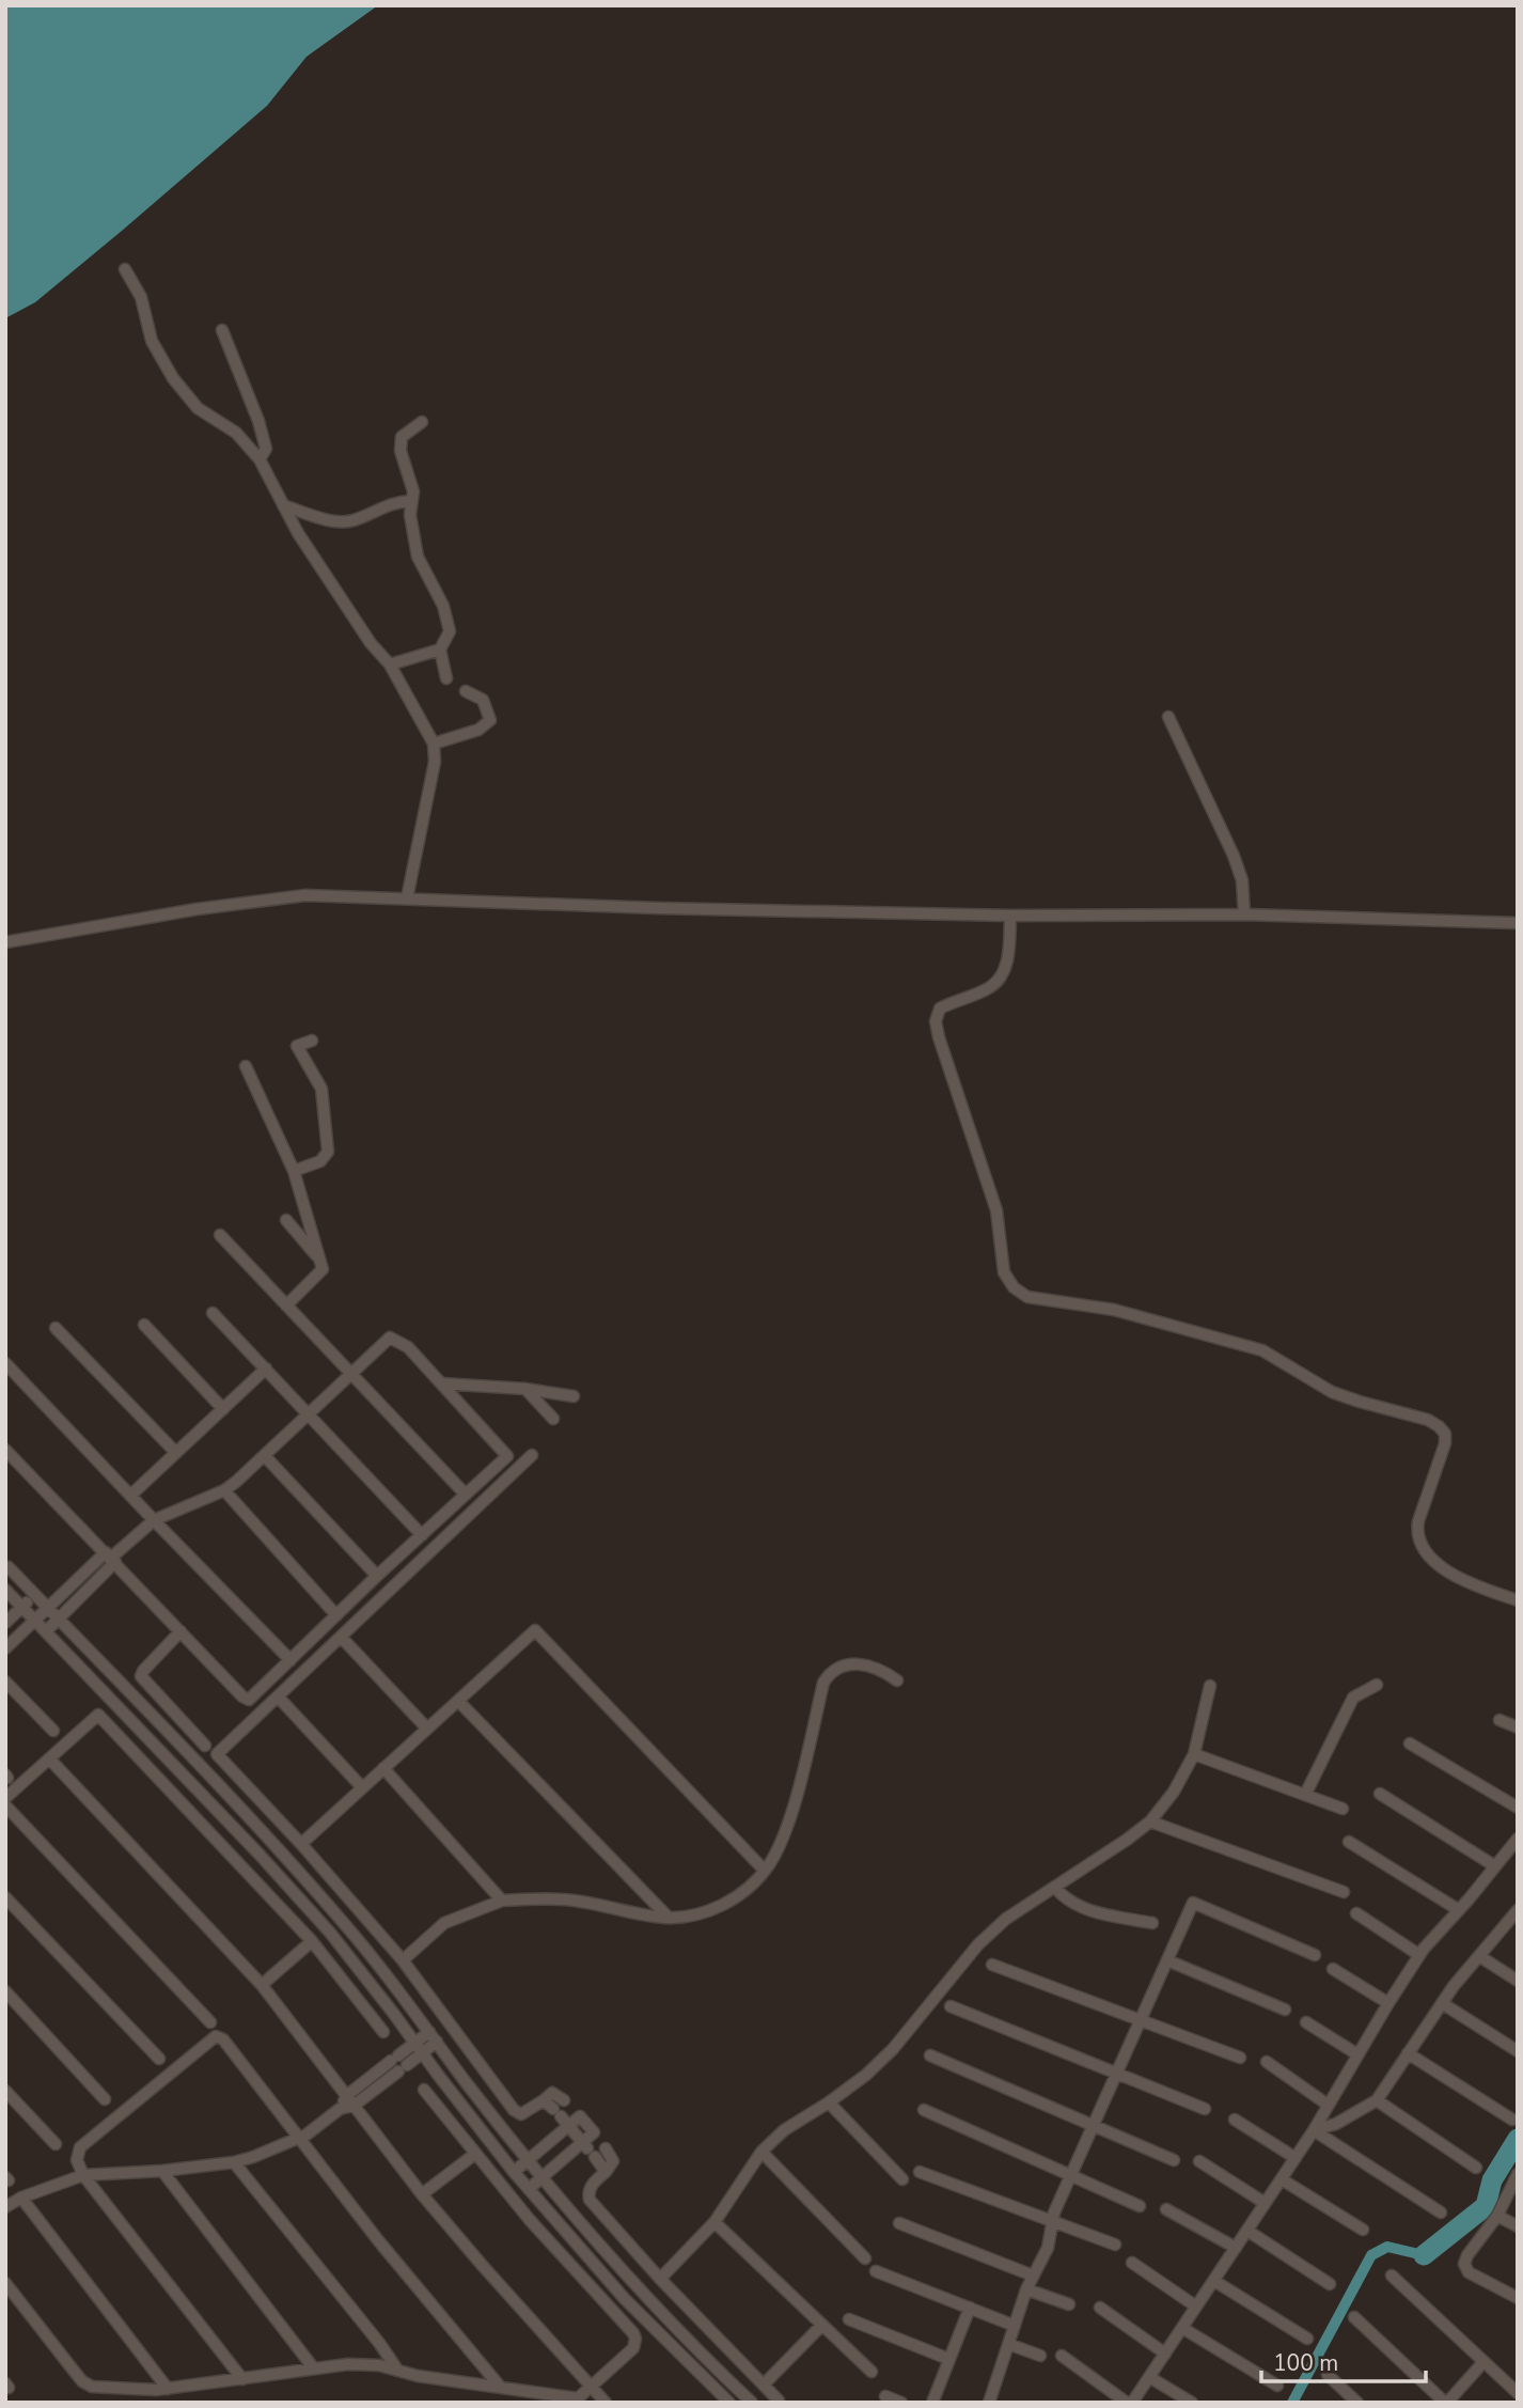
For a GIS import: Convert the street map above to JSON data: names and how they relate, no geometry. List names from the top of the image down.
{
  "scale_bar": "100 m"
}
